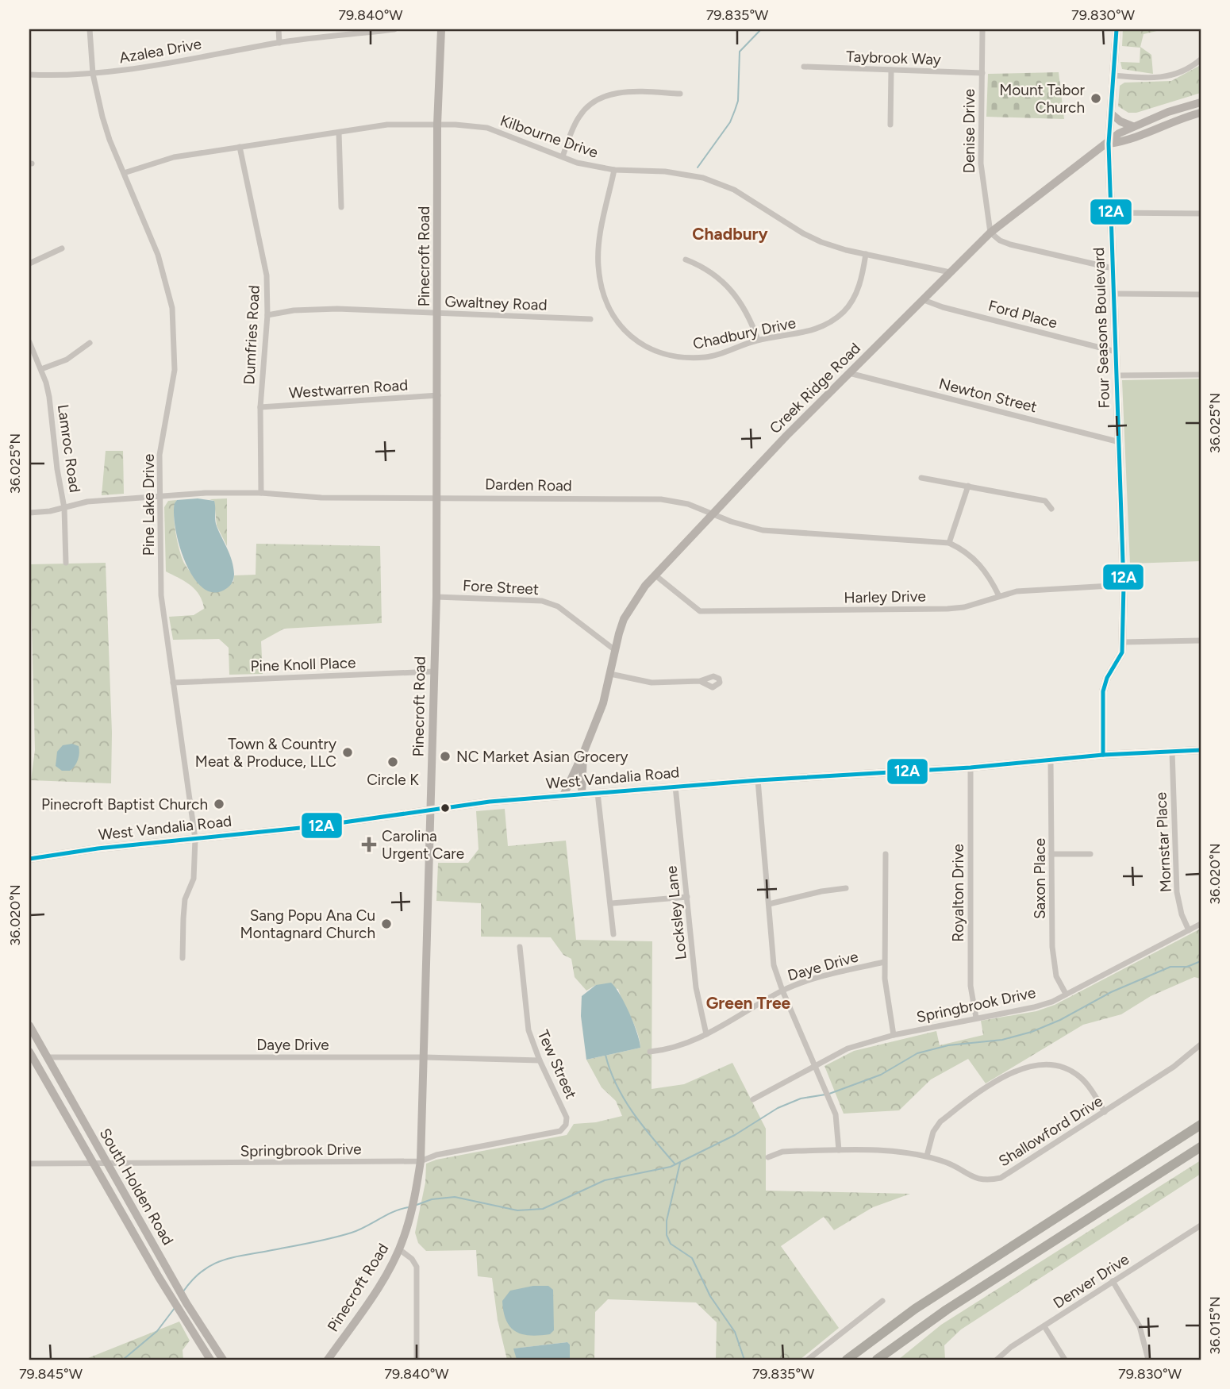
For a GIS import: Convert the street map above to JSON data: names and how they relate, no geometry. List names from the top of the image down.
{
  "streets": {
    "main road": [
      "Pinecroft Road",
      "Four Seasons Boulevard",
      "Creek Ridge Road",
      "West Vandalia Road",
      "South Holden Road"
    ],
    "street": [
      "Azalea Drive",
      "Taybrook Way",
      "Denise Drive",
      "Kilbourne Drive",
      "Gwaltney Road",
      "Ford Place",
      "Chadbury Drive",
      "Dumfries Road",
      "Westwarren Road",
      "Newton Street",
      "Lamroc Road",
      "Darden Road",
      "Pine Lake Drive",
      "Fore Street",
      "Harley Drive",
      "Pine Knoll Place",
      "Mornstar Place",
      "Saxon Place",
      "Royalton Drive",
      "Locksley Lane",
      "Daye Drive",
      "Springbrook Drive",
      "Tew Street",
      "Shallowford Drive",
      "Denver Drive"
    ]
  },
  "crossings": [
    ["Azalea Drive", "Pine Lake Drive"],
    ["Taybrook Way", "Denise Drive"],
    ["Denise Drive", "Creek Ridge Road"],
    ["Kilbourne Drive", "Pinecroft Road"],
    ["Kilbourne Drive", "Chadbury Drive"],
    ["Kilbourne Drive", "Dumfries Road"],
    ["Kilbourne Drive", "Creek Ridge Road"],
    ["Kilbourne Drive", "Pine Lake Drive"],
    ["Pinecroft Road", "Gwaltney Road"],
    ["Pinecroft Road", "Westwarren Road"],
    ["Pinecroft Road", "Darden Road"],
    ["Pinecroft Road", "Fore Street"],
    ["Pinecroft Road", "Pine Knoll Place"],
    ["Pinecroft Road", "West Vandalia Road"],
    ["Pinecroft Road", "Daye Drive"],
    ["Pinecroft Road", "Springbrook Drive"],
    ["Gwaltney Road", "Dumfries Road"],
    ["Ford Place", "Four Seasons Boulevard"],
    ["Ford Place", "Creek Ridge Road"],
    ["Four Seasons Boulevard", "Creek Ridge Road"],
    ["Four Seasons Boulevard", "Newton Street"],
    ["Four Seasons Boulevard", "Harley Drive"],
    ["Four Seasons Boulevard", "West Vandalia Road"],
    ["Dumfries Road", "Westwarren Road"],
    ["Dumfries Road", "Darden Road"],
    ["Creek Ridge Road", "Newton Street"],
    ["Creek Ridge Road", "Darden Road"],
    ["Creek Ridge Road", "Fore Street"],
    ["Creek Ridge Road", "Harley Drive"],
    ["Creek Ridge Road", "West Vandalia Road"],
    ["Lamroc Road", "Darden Road"],
    ["Darden Road", "Pine Lake Drive"],
    ["Darden Road", "Harley Drive"],
    ["Pine Lake Drive", "Pine Knoll Place"],
    ["Pine Lake Drive", "West Vandalia Road"],
    ["West Vandalia Road", "Mornstar Place"],
    ["West Vandalia Road", "Saxon Place"],
    ["West Vandalia Road", "Royalton Drive"],
    ["West Vandalia Road", "Locksley Lane"],
    ["Mornstar Place", "Springbrook Drive"],
    ["Saxon Place", "Springbrook Drive"],
    ["Royalton Drive", "Springbrook Drive"],
    ["Locksley Lane", "Daye Drive"],
    ["Daye Drive", "Tew Street"],
    ["Daye Drive", "South Holden Road"],
    ["Springbrook Drive", "Tew Street"],
    ["Springbrook Drive", "South Holden Road"]
  ],
  "districts": ["Chadbury", "Green Tree"],
  "places": {
    "other": [
      "Mount Tabor Church",
      "Town & Country Meat & Produce, LLC",
      "NC Market Asian Grocery",
      "Circle K",
      "Pinecroft Baptist Church",
      "Sang Popu Ana Cu Montagnard Church"
    ],
    "health": ["Carolina Urgent Care"]
  },
  "lines": ["transit line 12A"],
  "coordinates": [
    "79.840°W",
    "79.835°W",
    "79.830°W",
    "36.025°N",
    "36.020°N",
    "36.015°N",
    "79.845°W"
  ]
}
